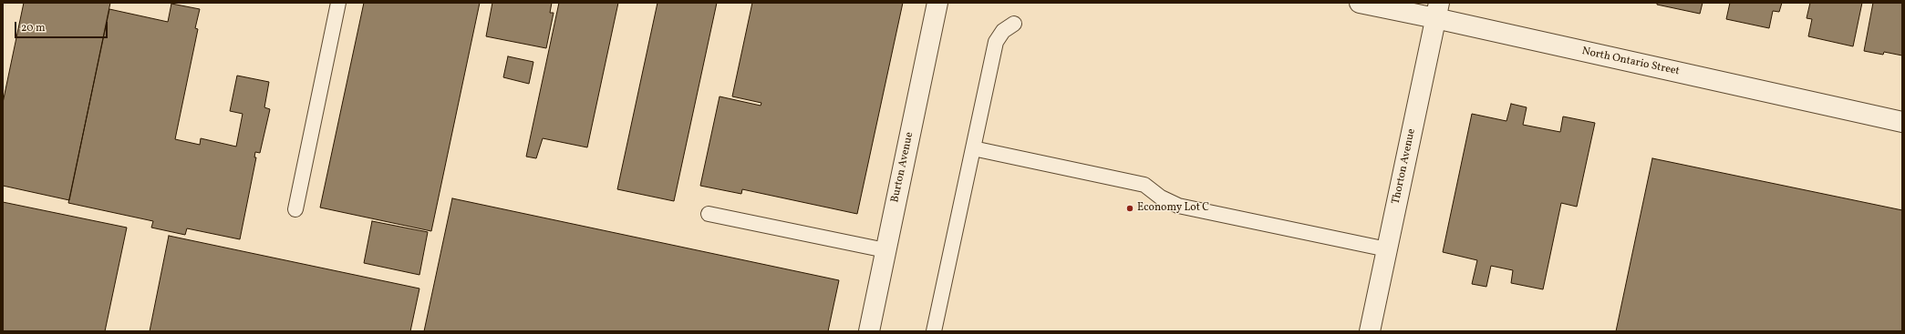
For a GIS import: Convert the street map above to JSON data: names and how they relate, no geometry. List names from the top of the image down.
{
  "streets": {
    "street": ["North Ontario Street", "Thorton Avenue", "Burton Avenue"]
  },
  "crossings": [
    ["North Ontario Street", "Thorton Avenue"]
  ],
  "places": ["Economy Lot C"],
  "scale_bar": "20 m"
}
